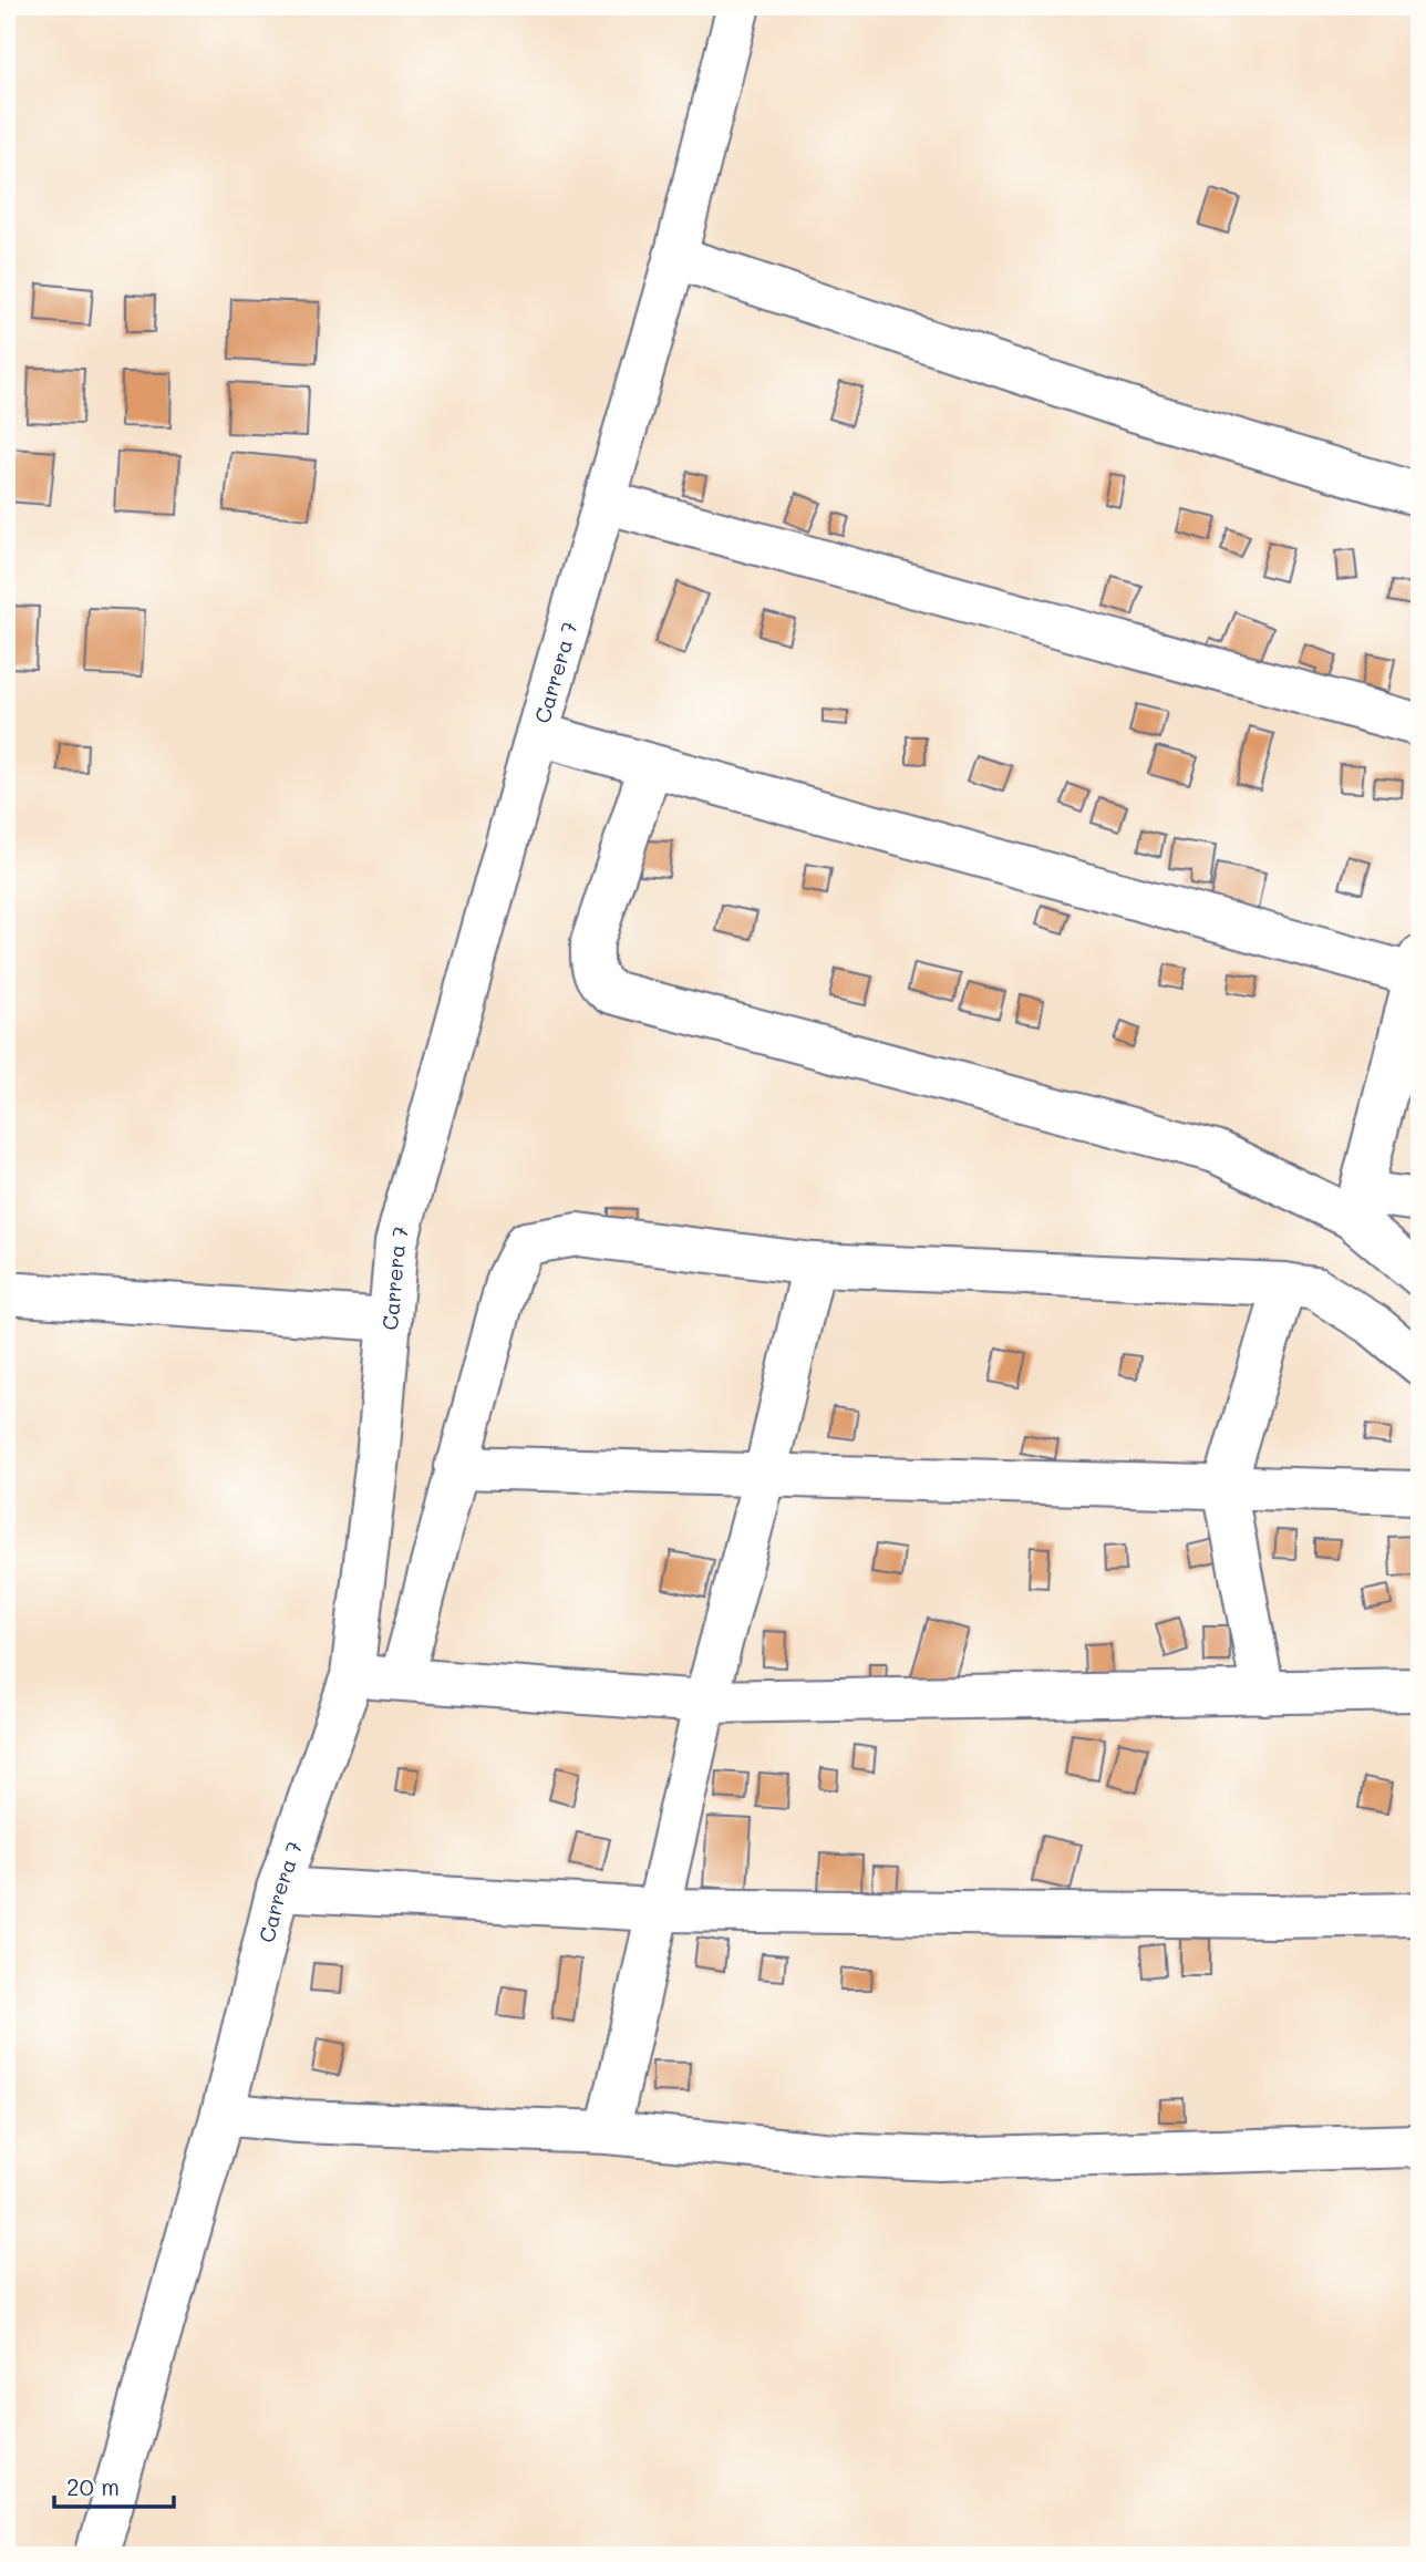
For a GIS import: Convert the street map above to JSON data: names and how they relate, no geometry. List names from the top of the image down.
{
  "streets": {
    "street": ["Carrera 7"]
  },
  "scale_bar": "20 m"
}
